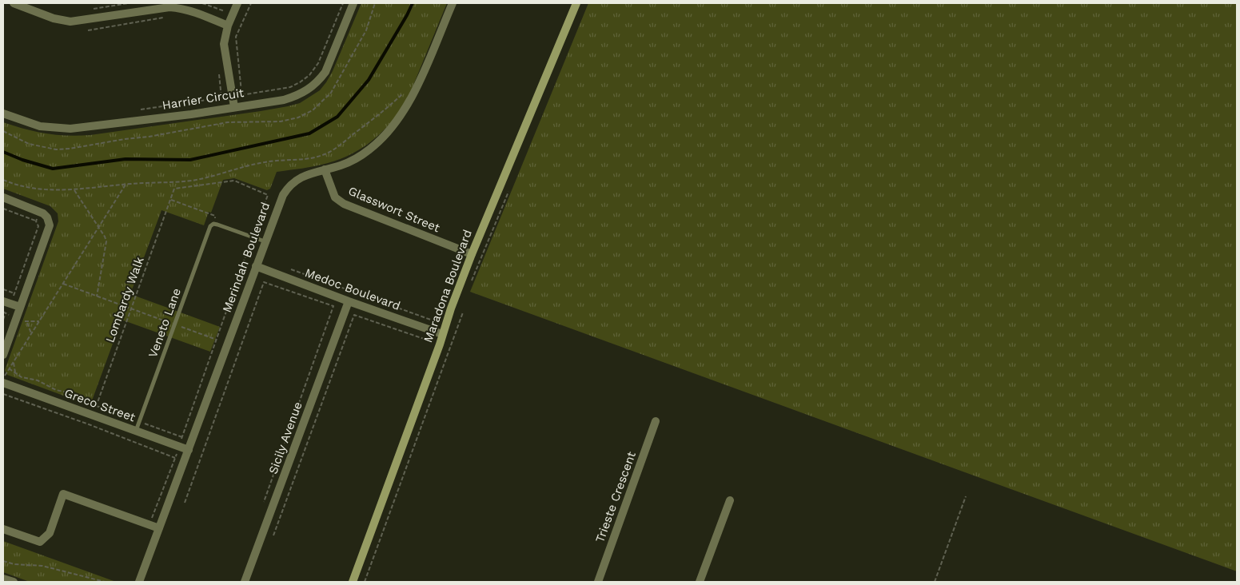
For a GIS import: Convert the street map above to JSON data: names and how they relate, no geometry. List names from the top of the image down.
{
  "streets": {
    "street": [
      "Harrier Circuit",
      "Glasswort Street",
      "Merindah Boulevard",
      "Maradona Boulevard",
      "Medoc Boulevard",
      "Greco Street",
      "Sicily Avenue",
      "Trieste Crescent"
    ],
    "lane": ["Veneto Lane"],
    "path": ["Lombardy Walk"]
  },
  "crossings": [
    ["Glasswort Street", "Merindah Boulevard"],
    ["Glasswort Street", "Maradona Boulevard"],
    ["Merindah Boulevard", "Medoc Boulevard"],
    ["Merindah Boulevard", "Greco Street"],
    ["Maradona Boulevard", "Medoc Boulevard"],
    ["Medoc Boulevard", "Sicily Avenue"],
    ["Veneto Lane", "Greco Street"]
  ]
}
